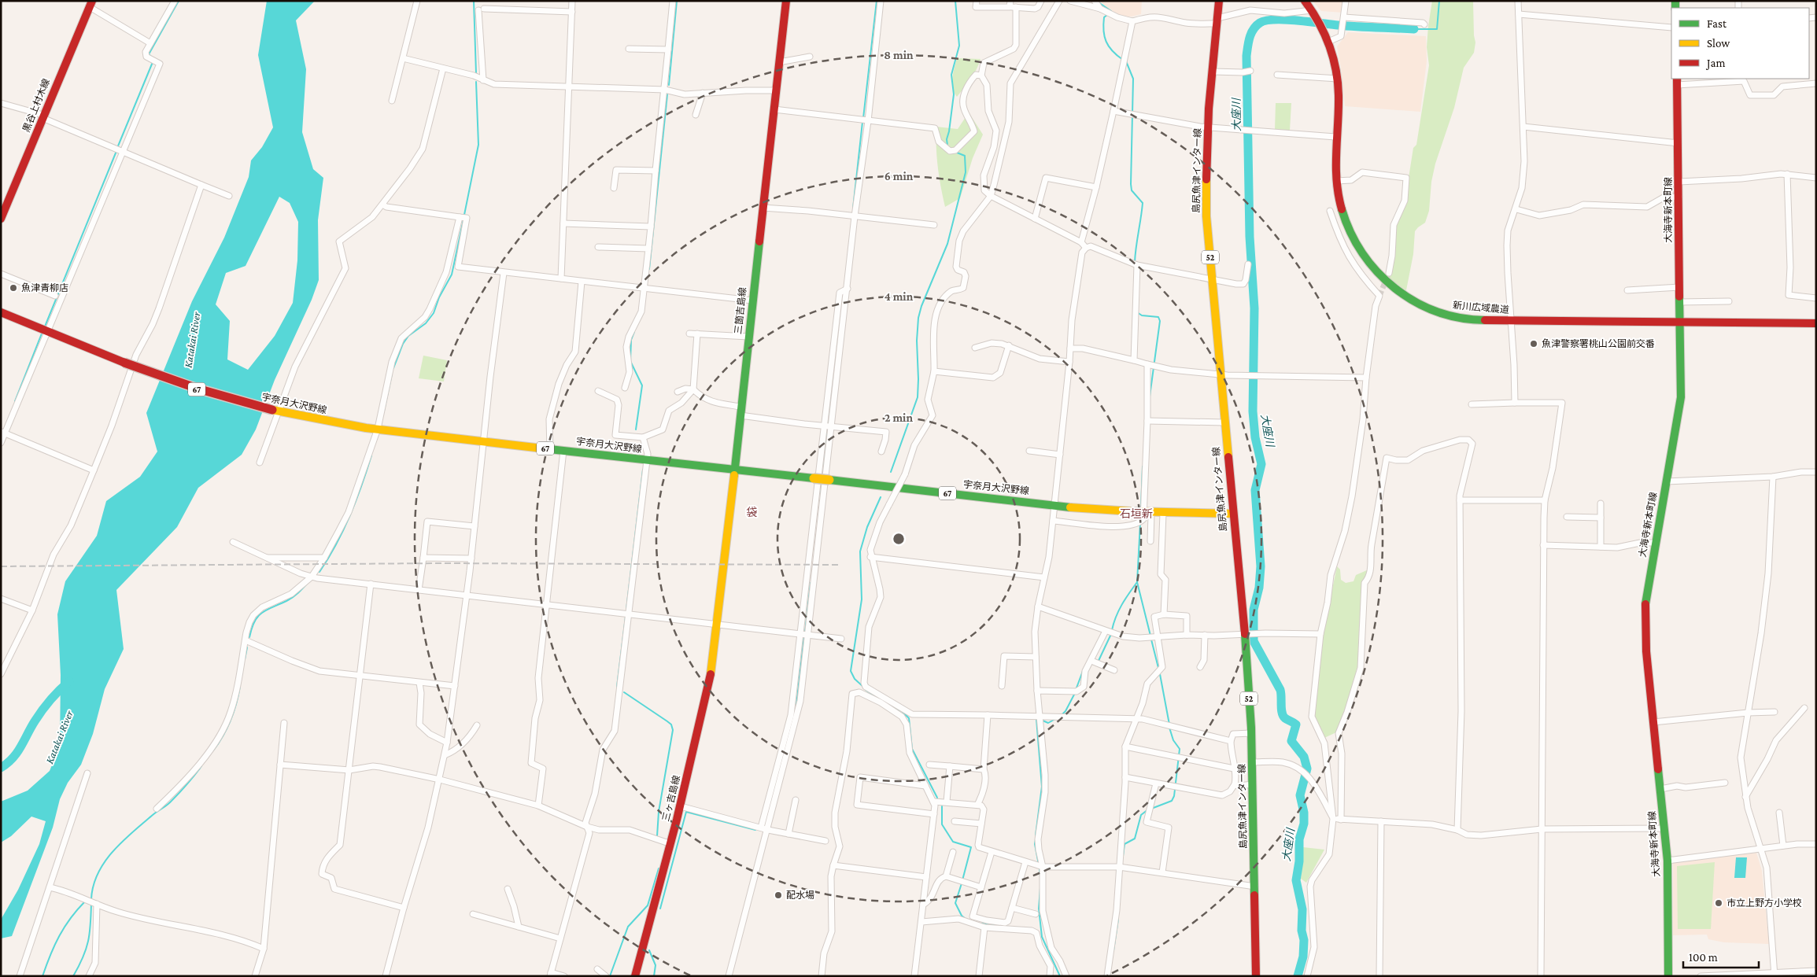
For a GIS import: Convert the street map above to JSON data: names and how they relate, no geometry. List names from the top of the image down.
{
  "streets": {
    "main road": [
      "黒谷上村木線",
      "島尻魚津インター線",
      "大海寺新本町線",
      "52",
      "新川広域農道",
      "三箇吉島線",
      "67",
      "宇奈月大沢野線",
      "三ヶ吉島線"
    ]
  },
  "crossings": [
    ["島尻魚津インター線", "宇奈月大沢野線"],
    ["大海寺新本町線", "新川広域農道"],
    ["三箇吉島線", "宇奈月大沢野線"],
    ["三箇吉島線", "三ヶ吉島線"]
  ],
  "districts": ["袋", "石垣新"],
  "water": ["大座川", "Katakai River"],
  "places": [
    "魚津青柳店",
    "魚津警察署桃山公園前交番",
    "配水場",
    "市立上野方小学校"
  ],
  "legend": ["Fast", "Slow", "Jam"],
  "scale_bar": "100 m",
  "rings": [
    "8 min",
    "6 min",
    "4 min",
    "2 min"
  ]
}
